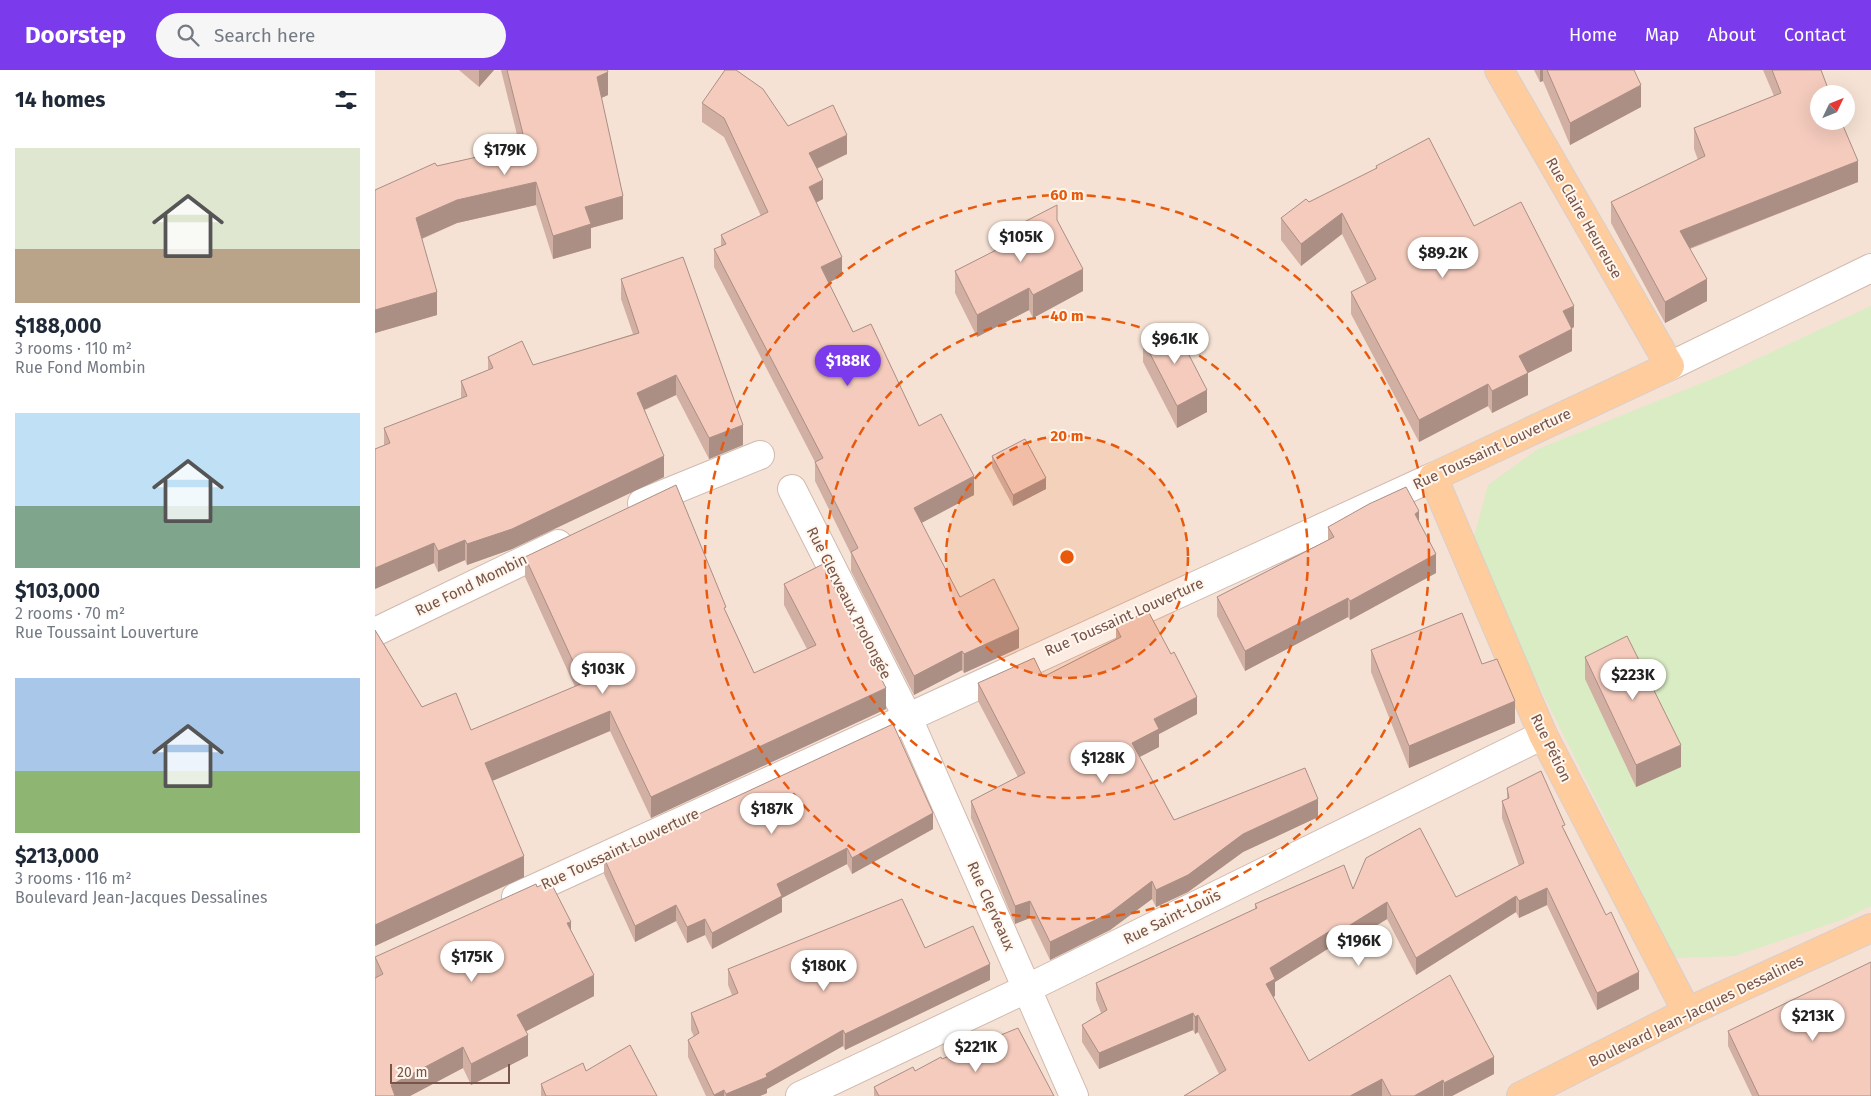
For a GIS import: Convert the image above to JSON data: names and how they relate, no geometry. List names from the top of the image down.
{
  "streets": {
    "main road": [
      "Rue Claire Heureuse",
      "Rue Toussaint Louverture",
      "Rue Pétion",
      "Boulevard Jean-Jacques Dessalines"
    ],
    "street": [
      "Rue Fond Mombin",
      "Rue Clerveaux Prolongée",
      "Rue Clerveaux",
      "Rue Saint-Louis"
    ]
  },
  "crossings": [
    ["Rue Claire Heureuse", "Rue Toussaint Louverture"],
    ["Rue Toussaint Louverture", "Rue Clerveaux Prolongée"],
    ["Rue Toussaint Louverture", "Rue Pétion"],
    ["Rue Toussaint Louverture", "Rue Clerveaux"],
    ["Rue Clerveaux Prolongée", "Rue Clerveaux"],
    ["Rue Pétion", "Rue Saint-Louis"],
    ["Rue Pétion", "Boulevard Jean-Jacques Dessalines"],
    ["Rue Clerveaux", "Rue Saint-Louis"]
  ],
  "scale_bar": "20 m",
  "north": "top right",
  "page": {
    "header": "Doorstep",
    "search": "Search here",
    "nav": [
      "Home",
      "Map",
      "About",
      "Contact"
    ],
    "heading": "14 homes",
    "list": [
      {
        "name": "$188,000",
        "note": "3 rooms · 110 m² · Rue Fond Mombin"
      },
      {
        "name": "$103,000",
        "note": "2 rooms · 70 m² · Rue Toussaint Louverture"
      },
      {
        "name": "$213,000",
        "note": "3 rooms · 116 m² · Boulevard Jean-Jacques Dessalines"
      }
    ],
    "price": [
      "$179K",
      "$105K",
      "$89.2K",
      "$96.1K",
      "$188K",
      "$103K",
      "$223K",
      "$128K",
      "$187K",
      "$196K",
      "$175K",
      "$180K",
      "$213K",
      "$221K"
    ],
    "scale": "20 m"
  },
  "rings": ["60 m", "40 m", "20 m"]
}
